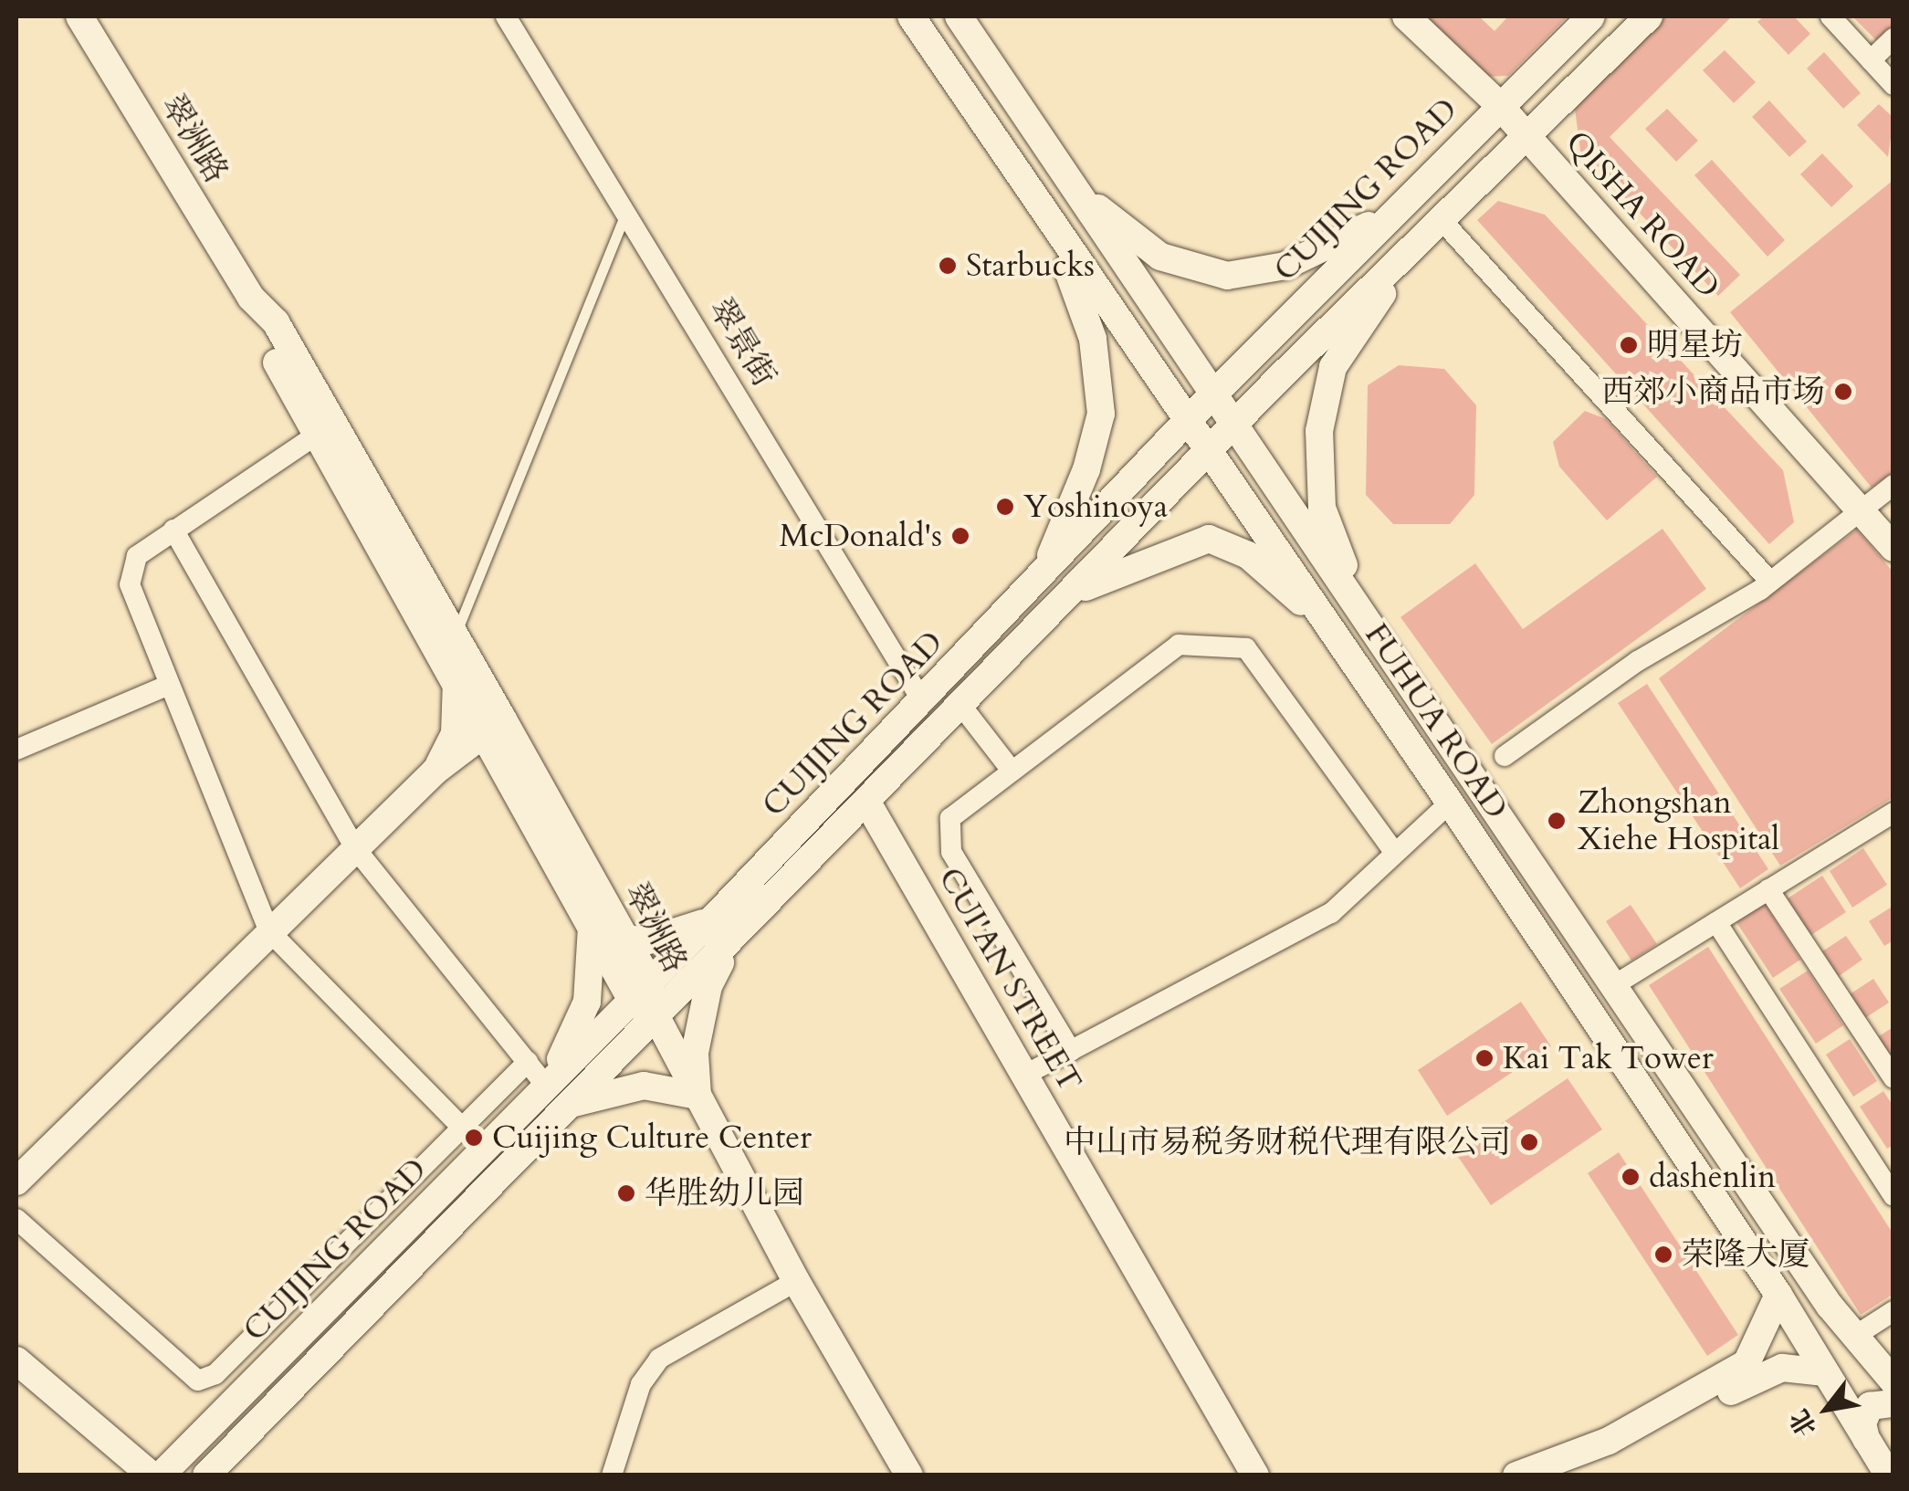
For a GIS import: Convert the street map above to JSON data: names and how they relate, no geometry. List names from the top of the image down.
{
  "streets": {
    "main road": [
      "翠洲路",
      "CUIJING ROAD",
      "QISHA ROAD",
      "FUHUA ROAD",
      "CUI'AN STREET"
    ],
    "street": ["翠景街"]
  },
  "crossings": [
    ["翠洲路", "CUIJING ROAD"],
    ["CUIJING ROAD", "QISHA ROAD"],
    ["CUIJING ROAD", "翠景街"],
    ["CUIJING ROAD", "FUHUA ROAD"],
    ["CUIJING ROAD", "CUI'AN STREET"]
  ],
  "places": [
    "Starbucks",
    "明星坊",
    "西郊小商品市场",
    "Yoshinoya",
    "McDonald's",
    "Zhongshan Xiehe Hospital",
    "Kai Tak Tower",
    "Cuijing Culture Center",
    "中山市易税务财税代理有限公司",
    "dashenlin",
    "华胜幼儿园",
    "荣隆大厦"
  ],
  "north": "bottom left"
}
